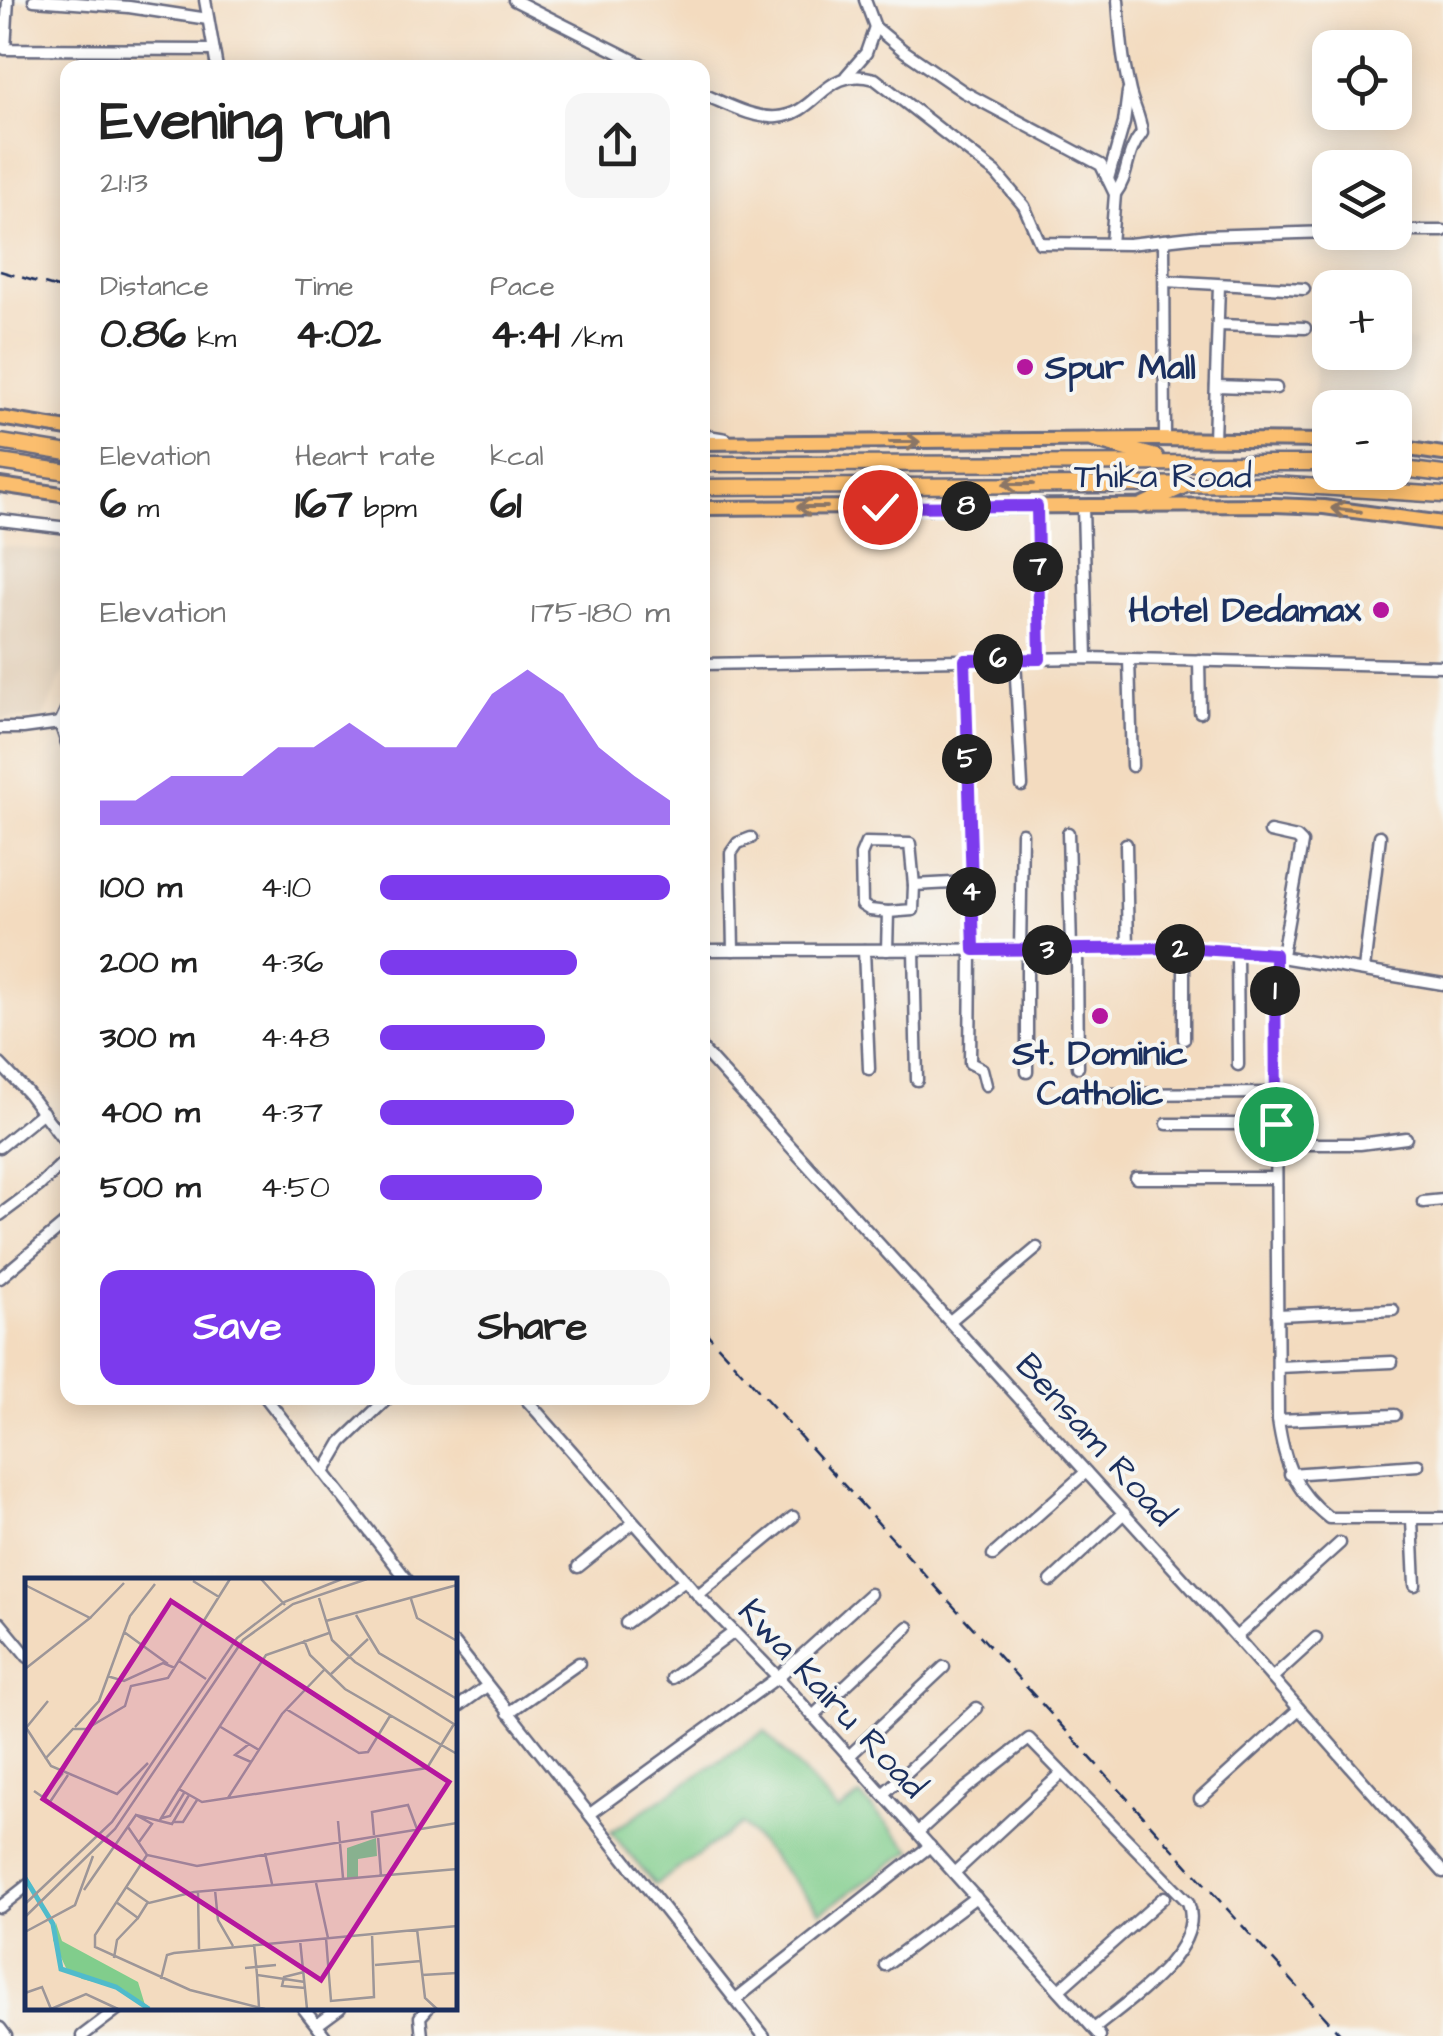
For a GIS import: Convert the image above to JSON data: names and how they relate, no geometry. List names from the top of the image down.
{
  "streets": {
    "highway": ["Thika Road"],
    "street": ["Bensam Road", "Kwa Kairu Road"]
  },
  "places": ["Spur Mall", "Hotel Dedamax", "St. Dominic Catholic"],
  "page": {
    "map_buttons": ["+", "−"],
    "heading": ["Evening run", "21:13"],
    "stats": [
      ["Distance", "0.86 km"],
      ["Time", "4:02"],
      ["Pace", "4:41 /km"],
      ["Elevation", "6 m"],
      ["Heart rate", "167 bpm"],
      ["kcal", "61"]
    ],
    "pins": [
      "8",
      "7",
      "6",
      "5",
      "4",
      "2",
      "3",
      "1"
    ],
    "chart": ["Elevation", "175–180 m"],
    "list": [
      {
        "name": "100 m",
        "note": "4:10"
      },
      {
        "name": "200 m",
        "note": "4:36"
      },
      {
        "name": "300 m",
        "note": "4:48"
      },
      {
        "name": "400 m",
        "note": "4:37"
      },
      {
        "name": "500 m",
        "note": "4:50"
      }
    ],
    "buttons": ["Save", "Share"]
  }
}
